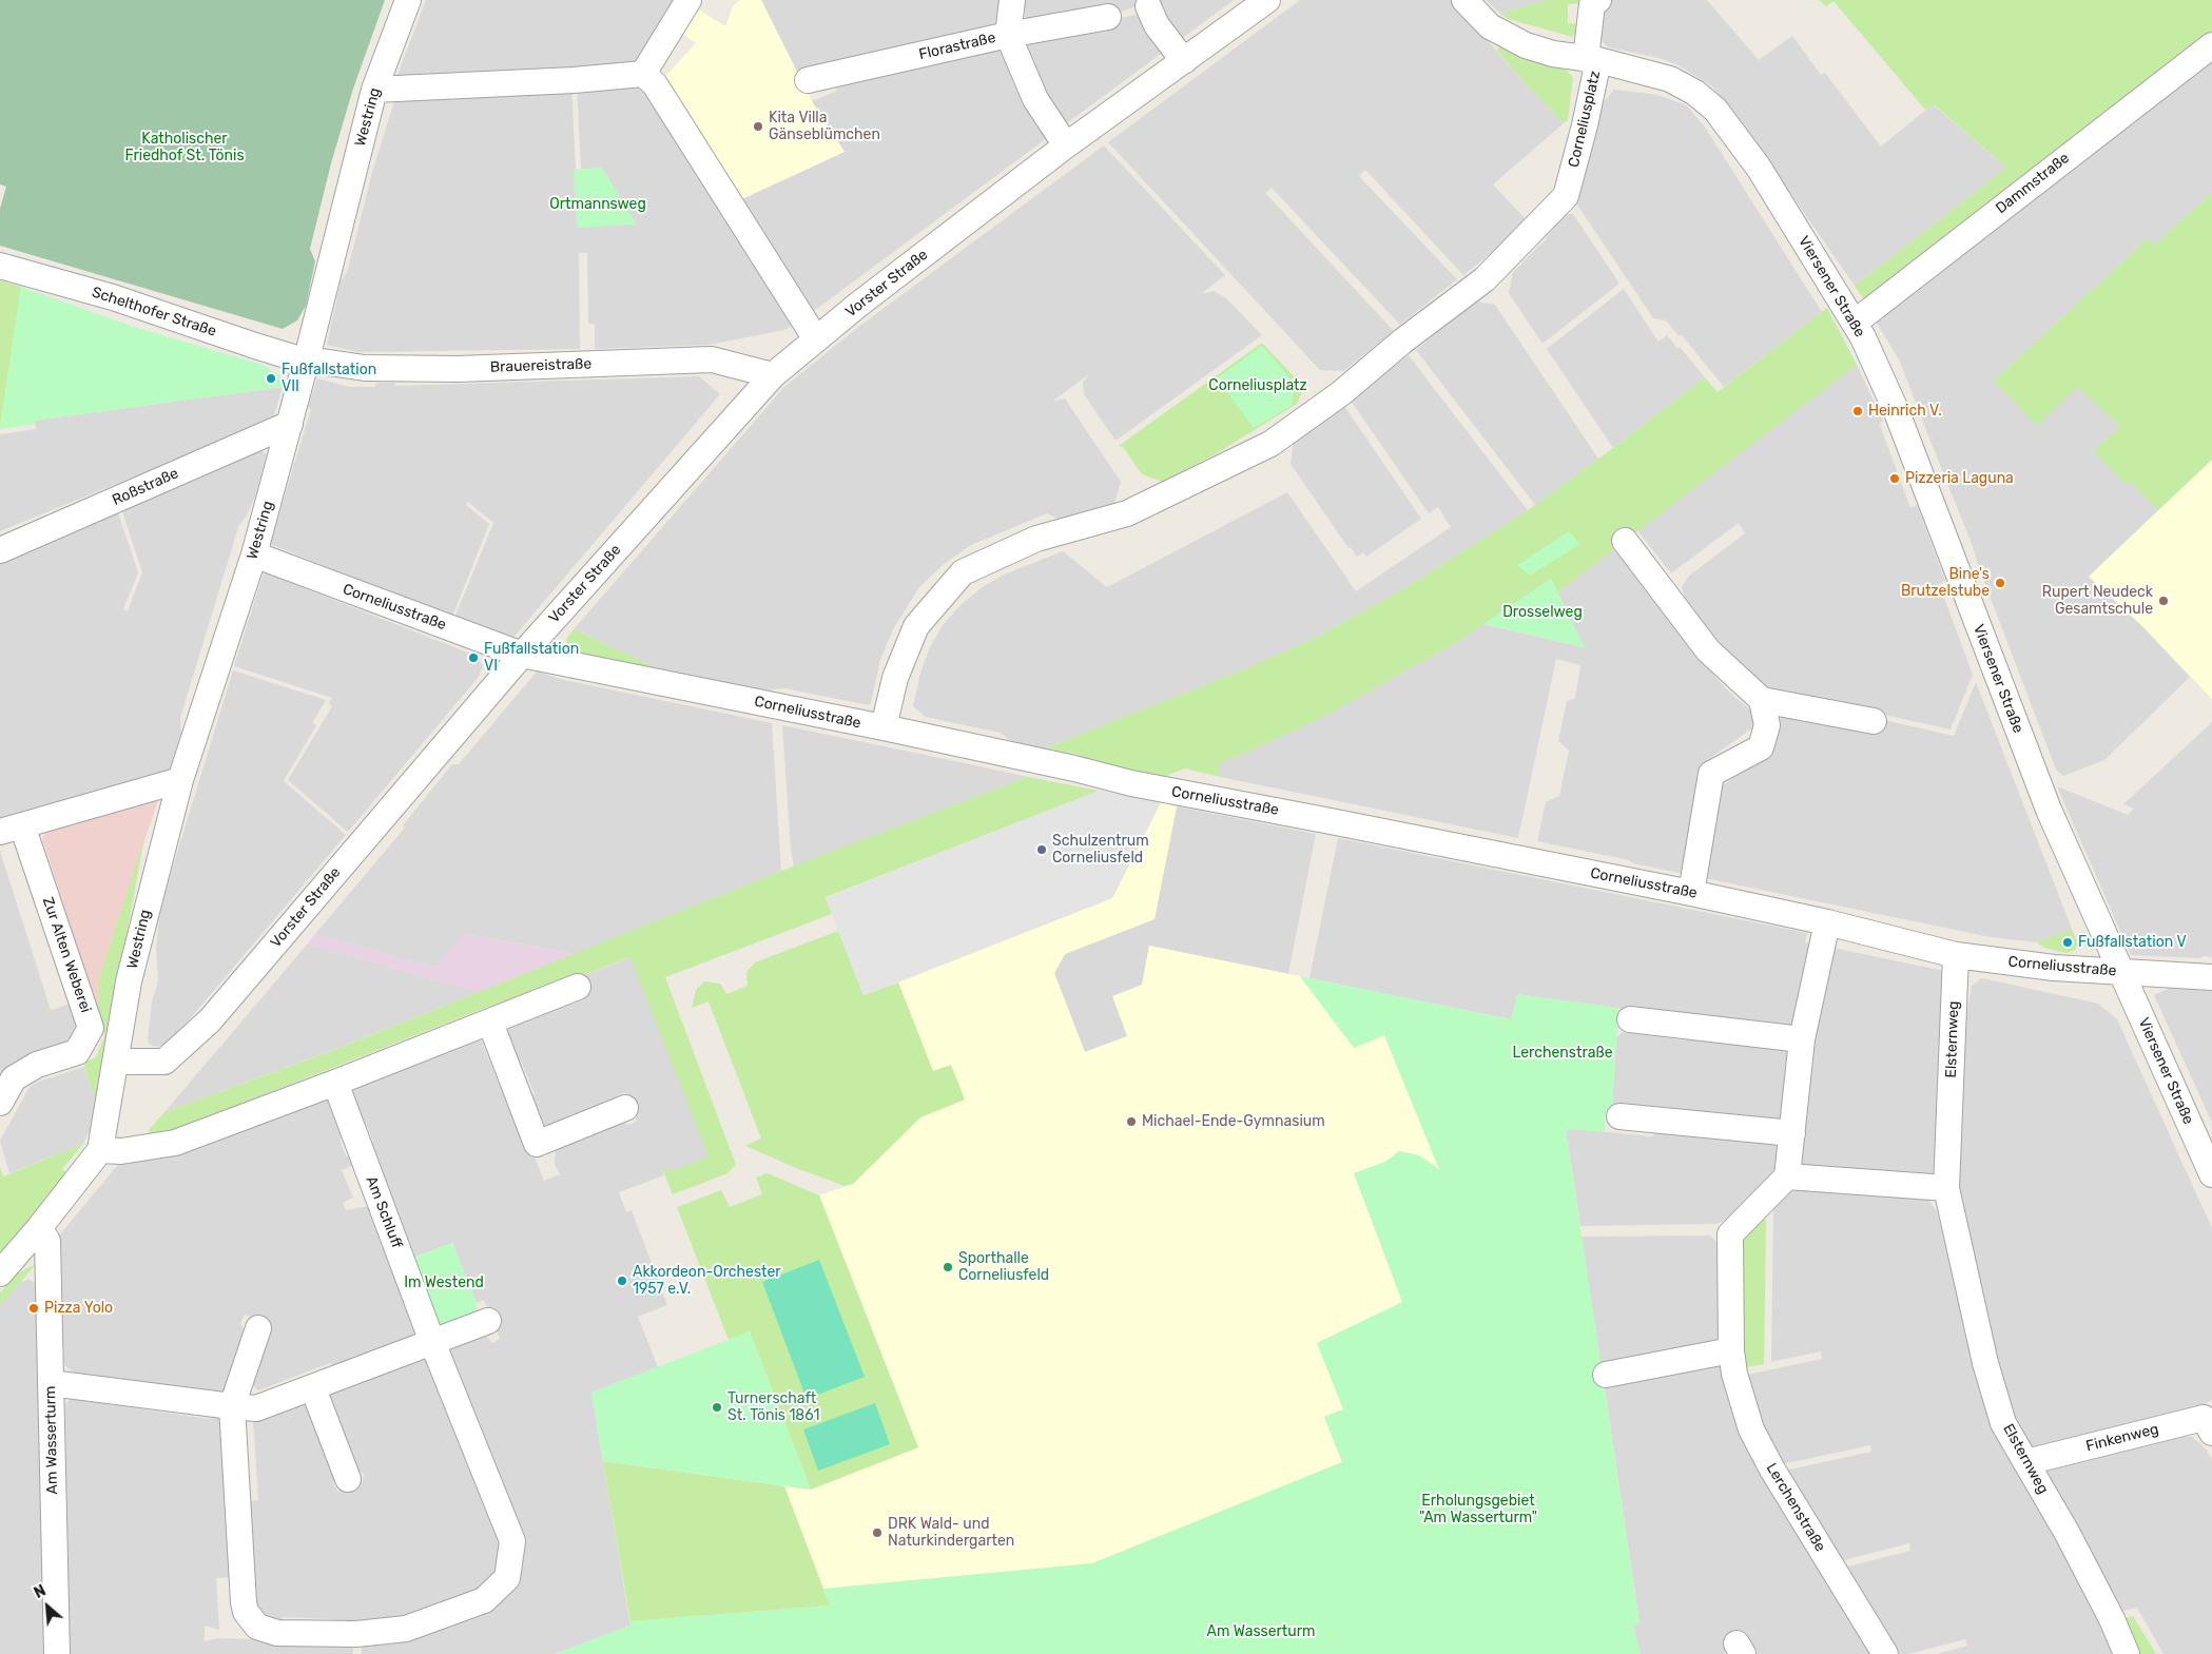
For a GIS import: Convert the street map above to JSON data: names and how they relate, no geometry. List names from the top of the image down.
{
  "streets": {
    "street": [
      "Florastraße",
      "Westring",
      "Corneliusplatz",
      "Dammstraße",
      "Vorster Straße",
      "Viersener Straße",
      "Schelthofer Straße",
      "Brauereistraße",
      "Roßstraße",
      "Corneliusstraße",
      "Zur Alten Weberei",
      "Elsternweg",
      "Am Schluff",
      "Finkenweg",
      "Am Wasserturm",
      "Lerchenstraße"
    ]
  },
  "crossings": [
    ["Westring", "Vorster Straße"],
    ["Westring", "Schelthofer Straße"],
    ["Westring", "Brauereistraße"],
    ["Westring", "Roßstraße"],
    ["Westring", "Corneliusstraße"],
    ["Westring", "Zur Alten Weberei"],
    ["Corneliusplatz", "Viersener Straße"],
    ["Corneliusplatz", "Corneliusstraße"],
    ["Dammstraße", "Viersener Straße"],
    ["Vorster Straße", "Brauereistraße"],
    ["Vorster Straße", "Corneliusstraße"],
    ["Viersener Straße", "Corneliusstraße"],
    ["Schelthofer Straße", "Brauereistraße"],
    ["Corneliusstraße", "Elsternweg"],
    ["Elsternweg", "Finkenweg"]
  ],
  "parks": [
    "Katholischer Friedhof St. Tönis",
    "Ortmannsweg",
    "Corneliusplatz",
    "Drosselweg",
    "Lerchenstraße",
    "Im Westend",
    "Erholungsgebiet \"Am Wasserturm\"",
    "Am Wasserturm"
  ],
  "places": [
    "Kita Villa Gänseblümchen",
    "Fußfallstation VII",
    "Heinrich V.",
    "Pizzeria Laguna",
    "Bine's Brutzelstube",
    "Rupert Neudeck Gesamtschule",
    "Fußfallstation VI",
    "Schulzentrum Corneliusfeld",
    "Fußfallstation V",
    "Michael-Ende-Gymnasium",
    "Sporthalle Corneliusfeld",
    "Akkordeon-Orchester 1957 e.V.",
    "Pizza Yolo",
    "Turnerschaft St. Tönis 1861",
    "DRK Wald- und Naturkindergarten"
  ],
  "north": "top left"
}
